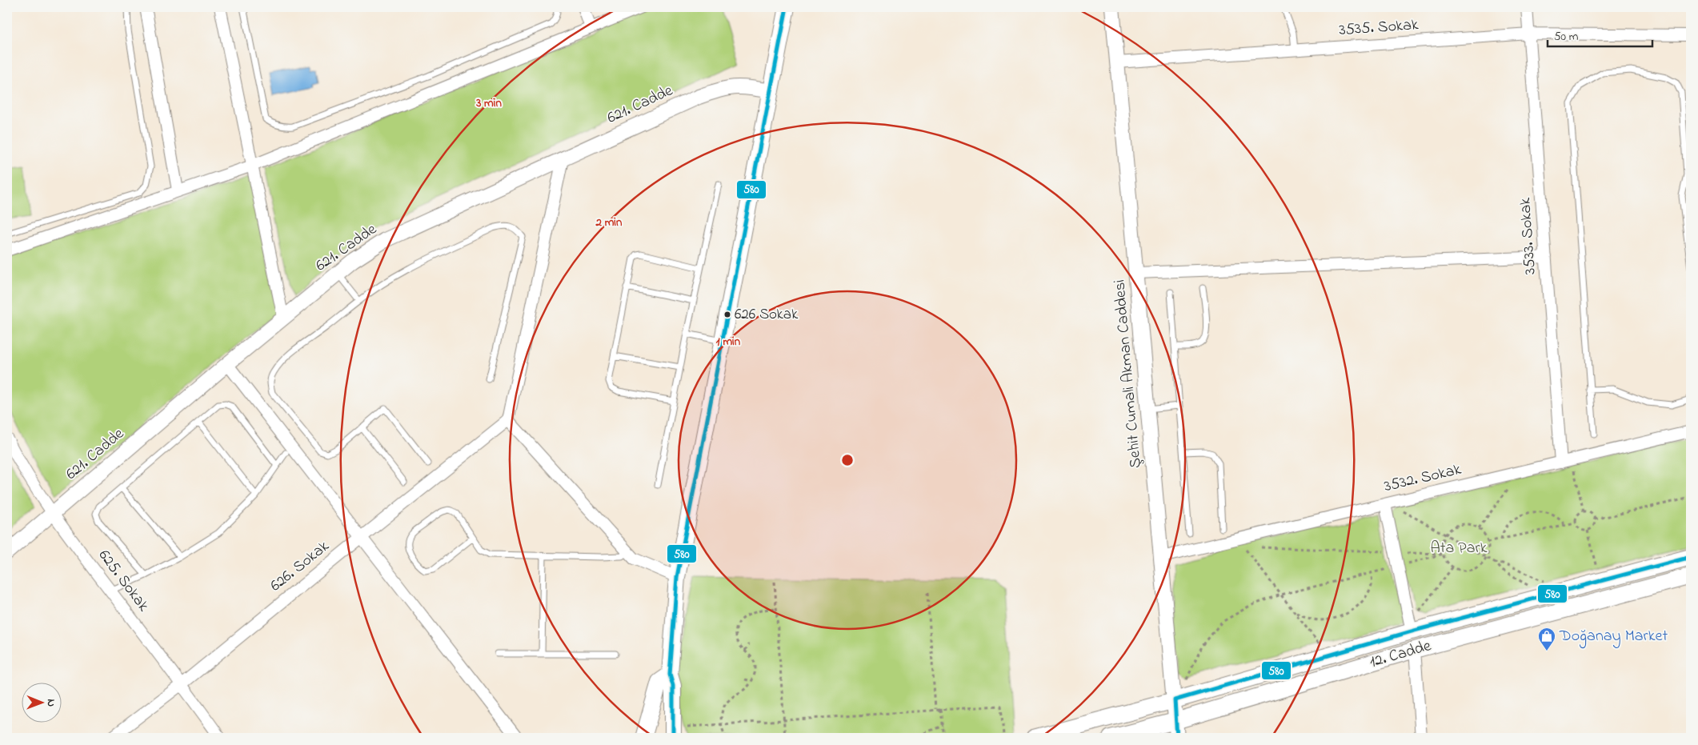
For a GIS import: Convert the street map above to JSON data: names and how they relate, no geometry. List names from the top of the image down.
{
  "streets": {
    "main road": ["12. Cadde"],
    "street": [
      "3535. Sokak",
      "621. Cadde",
      "3533. Sokak",
      "Şehit Cumali Akman Caddesi",
      "3532. Sokak",
      "626. Sokak",
      "625. Sokak"
    ]
  },
  "crossings": [
    ["3535. Sokak", "3533. Sokak"],
    ["3535. Sokak", "Şehit Cumali Akman Caddesi"],
    ["621. Cadde", "625. Sokak"],
    ["3533. Sokak", "3532. Sokak"],
    ["Şehit Cumali Akman Caddesi", "3532. Sokak"],
    ["Şehit Cumali Akman Caddesi", "12. Cadde"],
    ["626. Sokak", "625. Sokak"]
  ],
  "parks": ["Ata Park"],
  "places": {
    "other": ["626 Sokak"],
    "shop": ["Doğanay Market"]
  },
  "lines": ["transit line 580"],
  "scale_bar": "50 m",
  "north": "right",
  "rings": ["3 min", "2 min", "1 min"]
}
